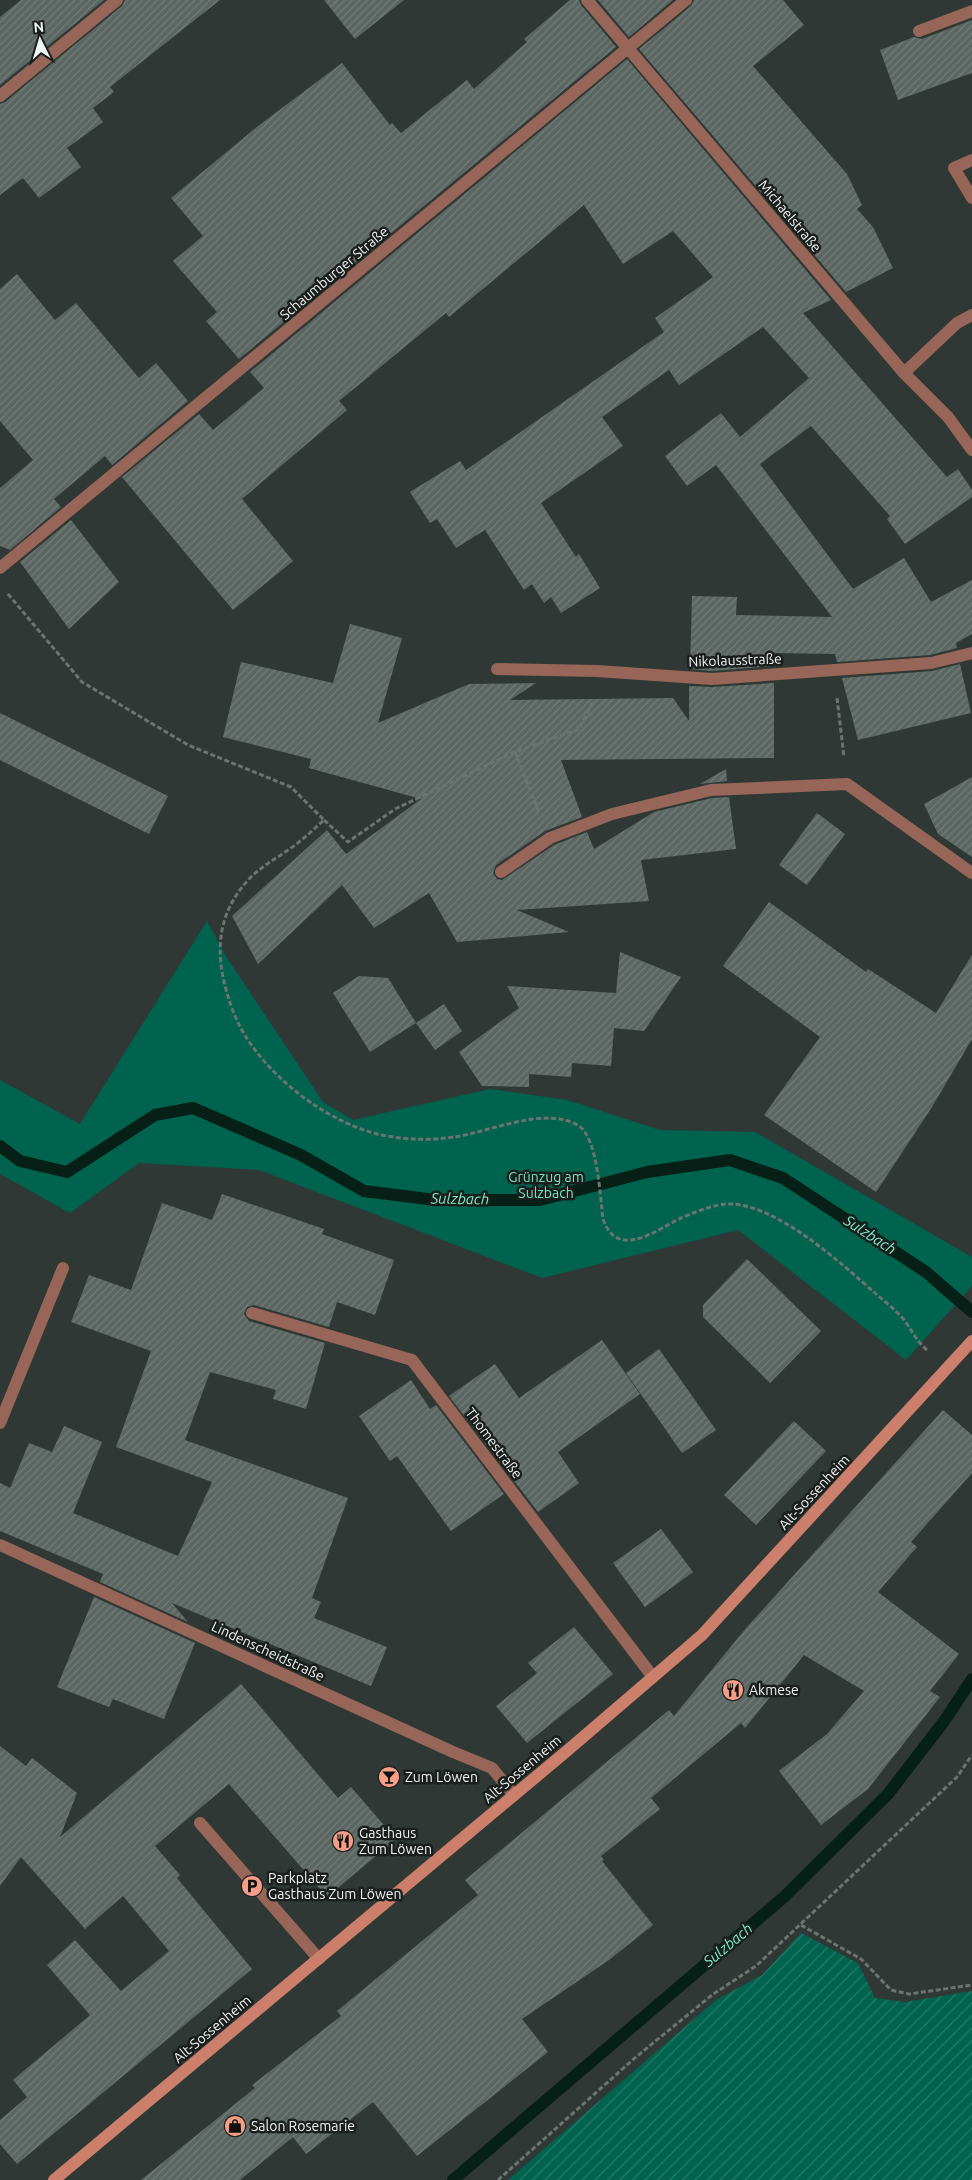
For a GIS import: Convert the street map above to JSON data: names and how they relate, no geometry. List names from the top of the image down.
{
  "streets": {
    "main road": ["Alt-Sossenheim"],
    "street": [
      "Michaelstraße",
      "Schaumburger Straße",
      "Nikolausstraße",
      "Thomestraße",
      "Lindenscheidstraße"
    ]
  },
  "crossings": [
    ["Michaelstraße", "Schaumburger Straße"],
    ["Thomestraße", "Alt-Sossenheim"],
    ["Alt-Sossenheim", "Lindenscheidstraße"]
  ],
  "water": ["Sulzbach"],
  "parks": ["Grünzug am Sulzbach"],
  "places": {
    "restaurant": ["Akmese", "Gasthaus Zum Löwen"],
    "bar": ["Zum Löwen"],
    "parking": ["Parkplatz Gasthaus Zum Löwen"],
    "shop": ["Salon Rosemarie"]
  },
  "north": "top"
}
